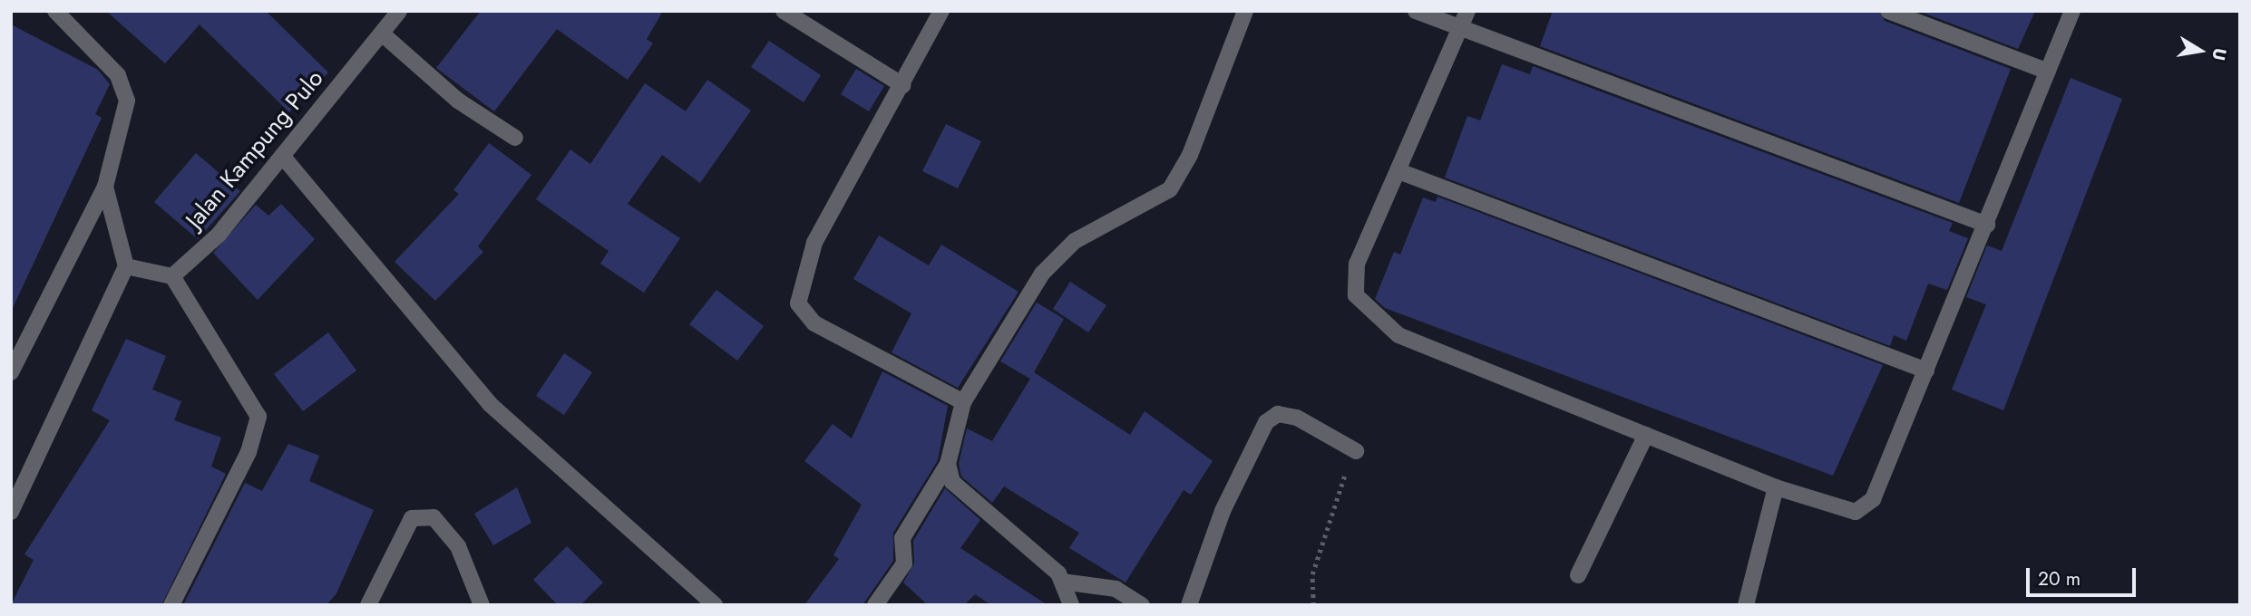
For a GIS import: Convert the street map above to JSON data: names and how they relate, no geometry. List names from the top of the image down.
{
  "streets": {
    "street": ["Jalan Kampung Pulo"]
  },
  "scale_bar": "20 m",
  "north": "right"
}
